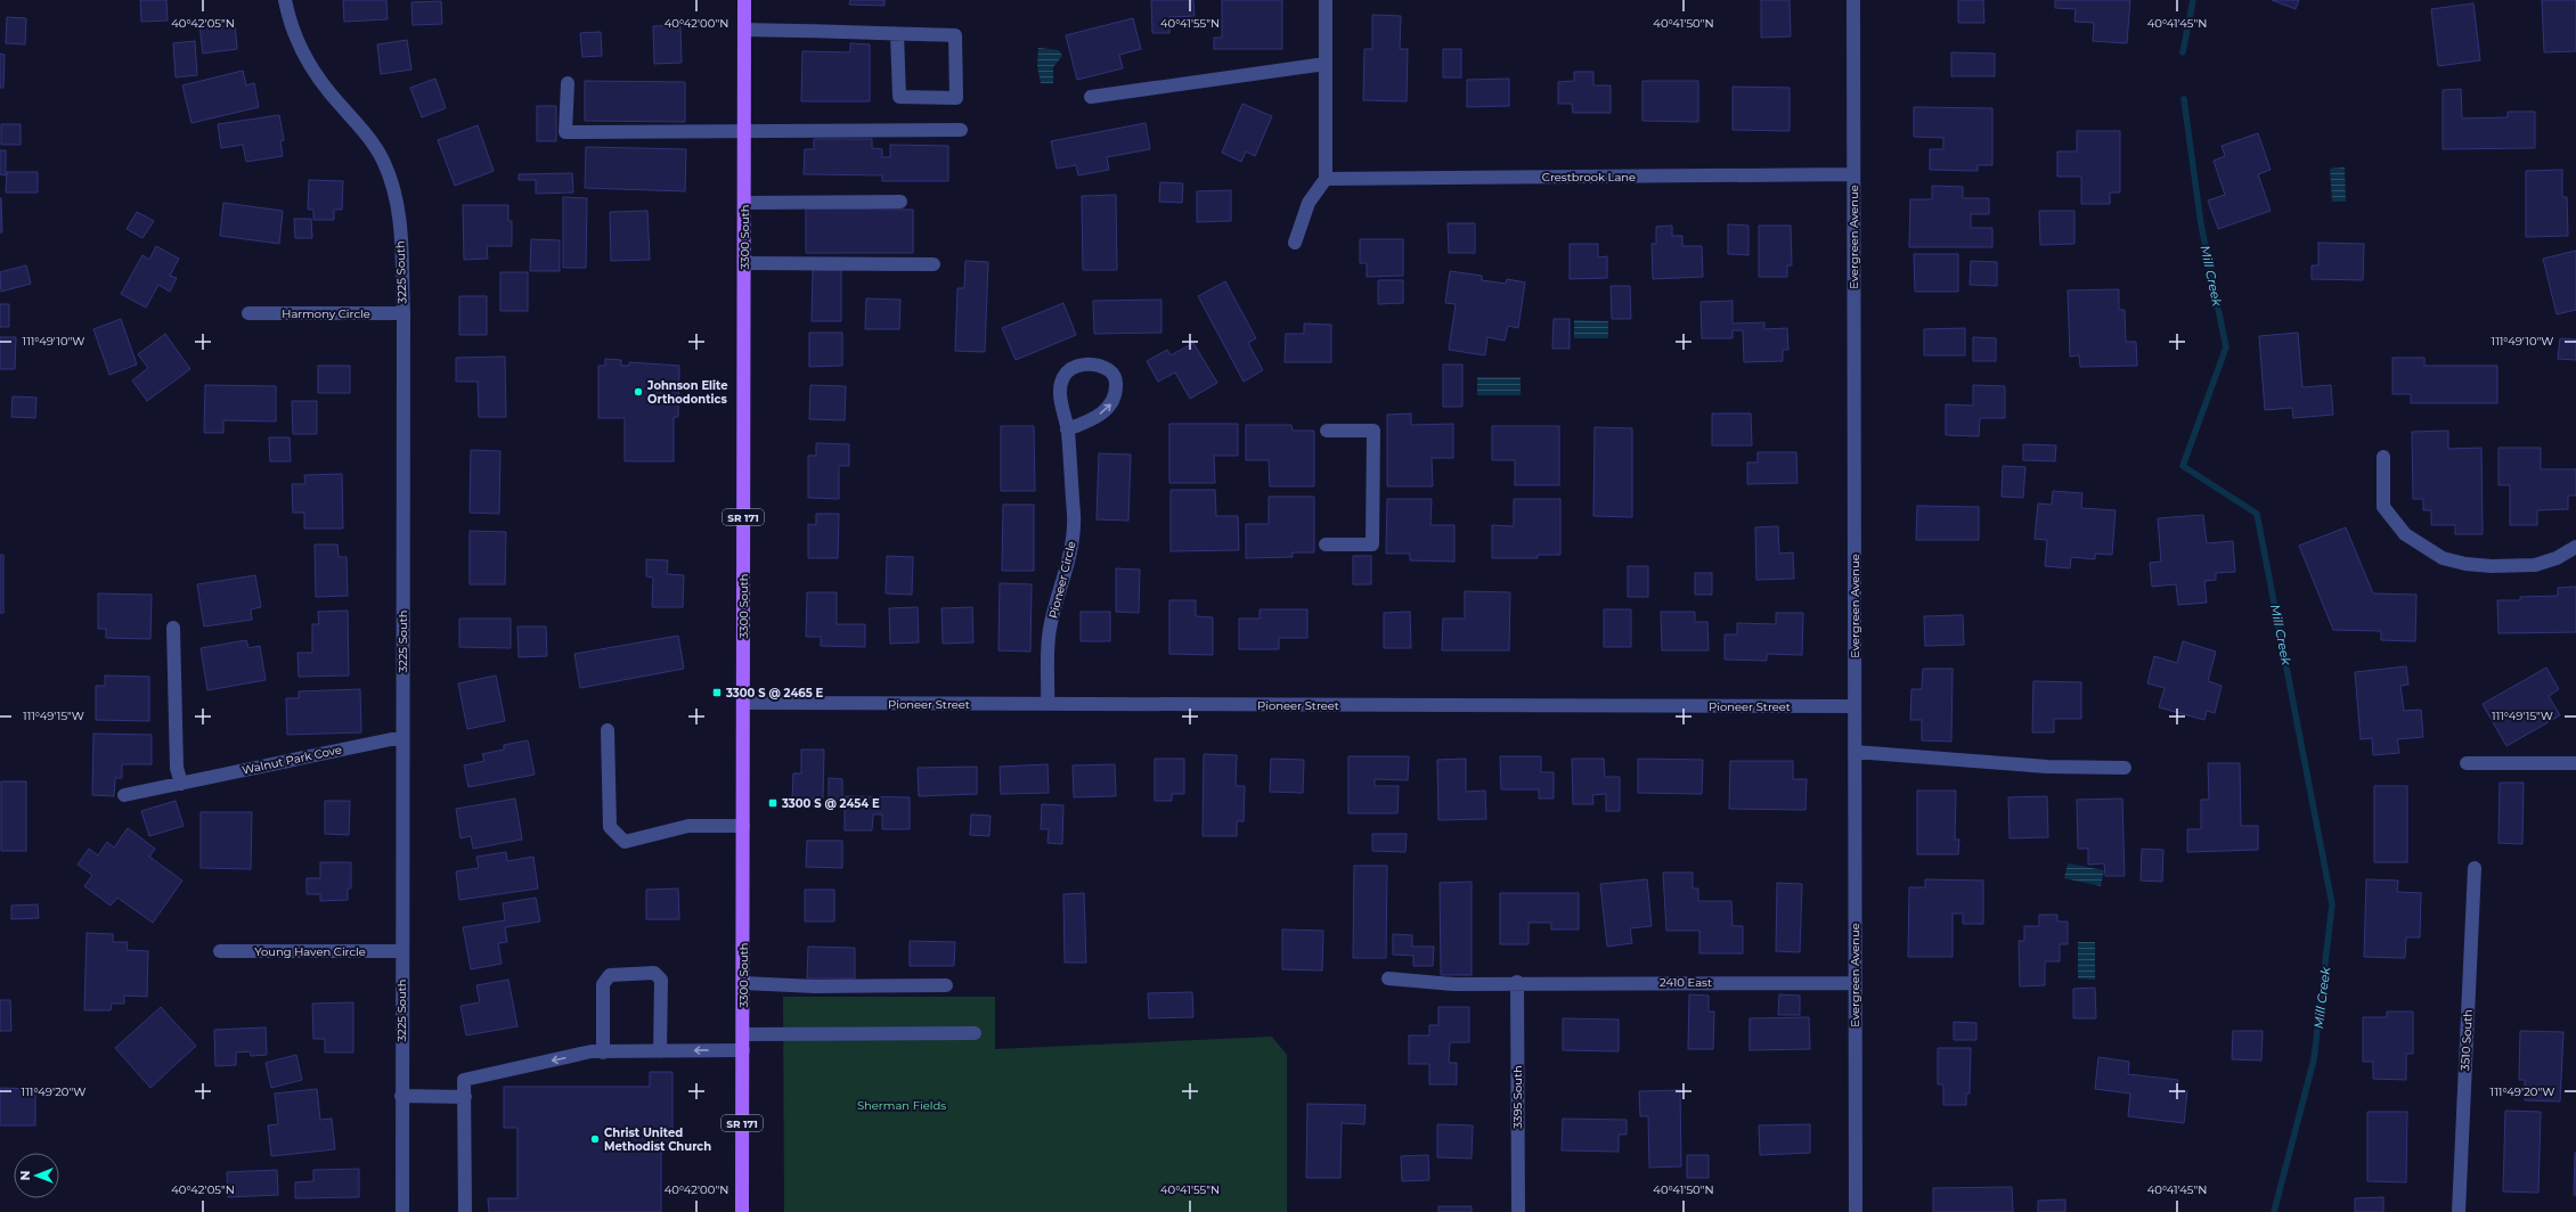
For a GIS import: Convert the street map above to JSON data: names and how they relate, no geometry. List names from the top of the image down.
{
  "streets": {
    "main road": ["3300 South", "SR 171"],
    "street": [
      "Crestbrook Lane",
      "Evergreen Avenue",
      "3225 South",
      "Harmony Circle",
      "Pioneer Circle",
      "Pioneer Street",
      "Walnut Park Cove",
      "Young Haven Circle",
      "2410 East",
      "3510 South",
      "3395 South"
    ]
  },
  "crossings": [
    ["Crestbrook Lane", "Evergreen Avenue"],
    ["3300 South", "Pioneer Street"],
    ["Evergreen Avenue", "Pioneer Street"],
    ["Evergreen Avenue", "2410 East"],
    ["3225 South", "Harmony Circle"],
    ["3225 South", "Walnut Park Cove"],
    ["3225 South", "Young Haven Circle"],
    ["Pioneer Circle", "Pioneer Street"],
    ["2410 East", "3395 South"]
  ],
  "water": ["Mill Creek"],
  "parks": ["Sherman Fields"],
  "places": {
    "other": ["Johnson Elite Orthodontics", "Christ United Methodist Church"],
    "transit": ["3300 S @ 2465 E", "3300 S @ 2454 E"]
  },
  "north": "left",
  "coordinates": [
    "40°42'05\"N",
    "40°42'00\"N",
    "40°41'55\"N",
    "40°41'50\"N",
    "40°41'45\"N",
    "111°49'10\"W",
    "111°49'15\"W",
    "111°49'20\"W"
  ]
}
